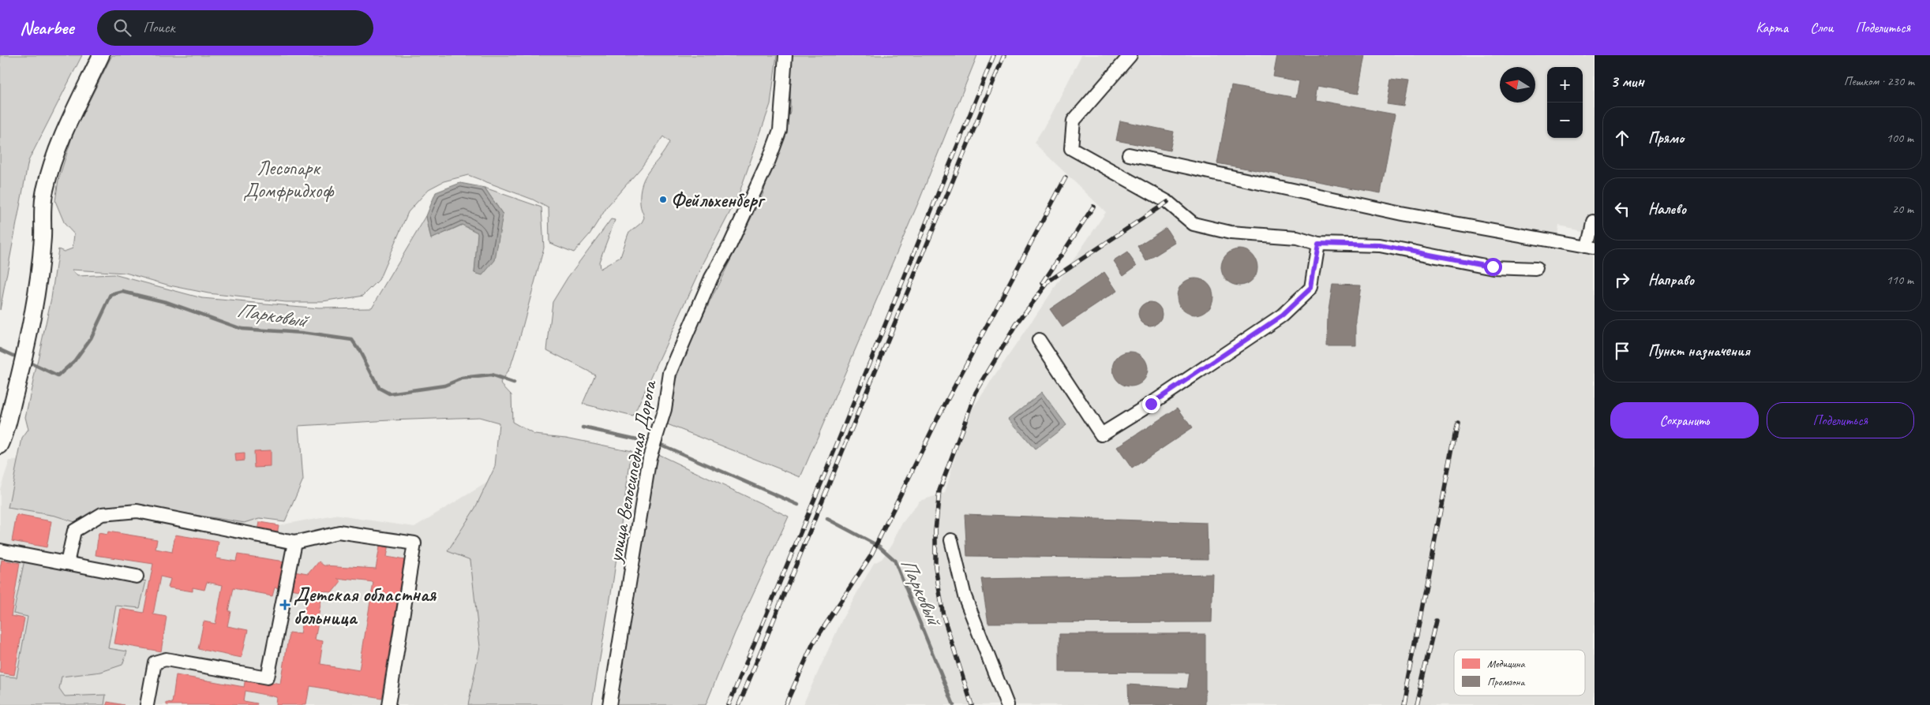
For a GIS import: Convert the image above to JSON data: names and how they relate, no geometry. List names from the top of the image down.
{
  "streets": {
    "street": ["улица Велосипедная Дорога"]
  },
  "water": ["Парковый"],
  "parks": ["Лесопарк Домфридхоф"],
  "places": {
    "other": ["Фейльхенберг"],
    "health": ["Детская областная больница"]
  },
  "legend": ["Медицина", "Промзона"],
  "north": "left",
  "page": {
    "header": "Nearbee",
    "search": "Поиск",
    "nav": ["Карта", "Слои", "Поделиться"],
    "heading": ["3 мин", "Пешком · 230 m"],
    "map_buttons": ["+", "−"],
    "list": [
      ["Прямо", "100 m"],
      ["Налево", "20 m"],
      ["Направо", "110 m"],
      "Пункт назначения"
    ],
    "buttons": ["Сохранить", "Поделиться"]
  }
}
